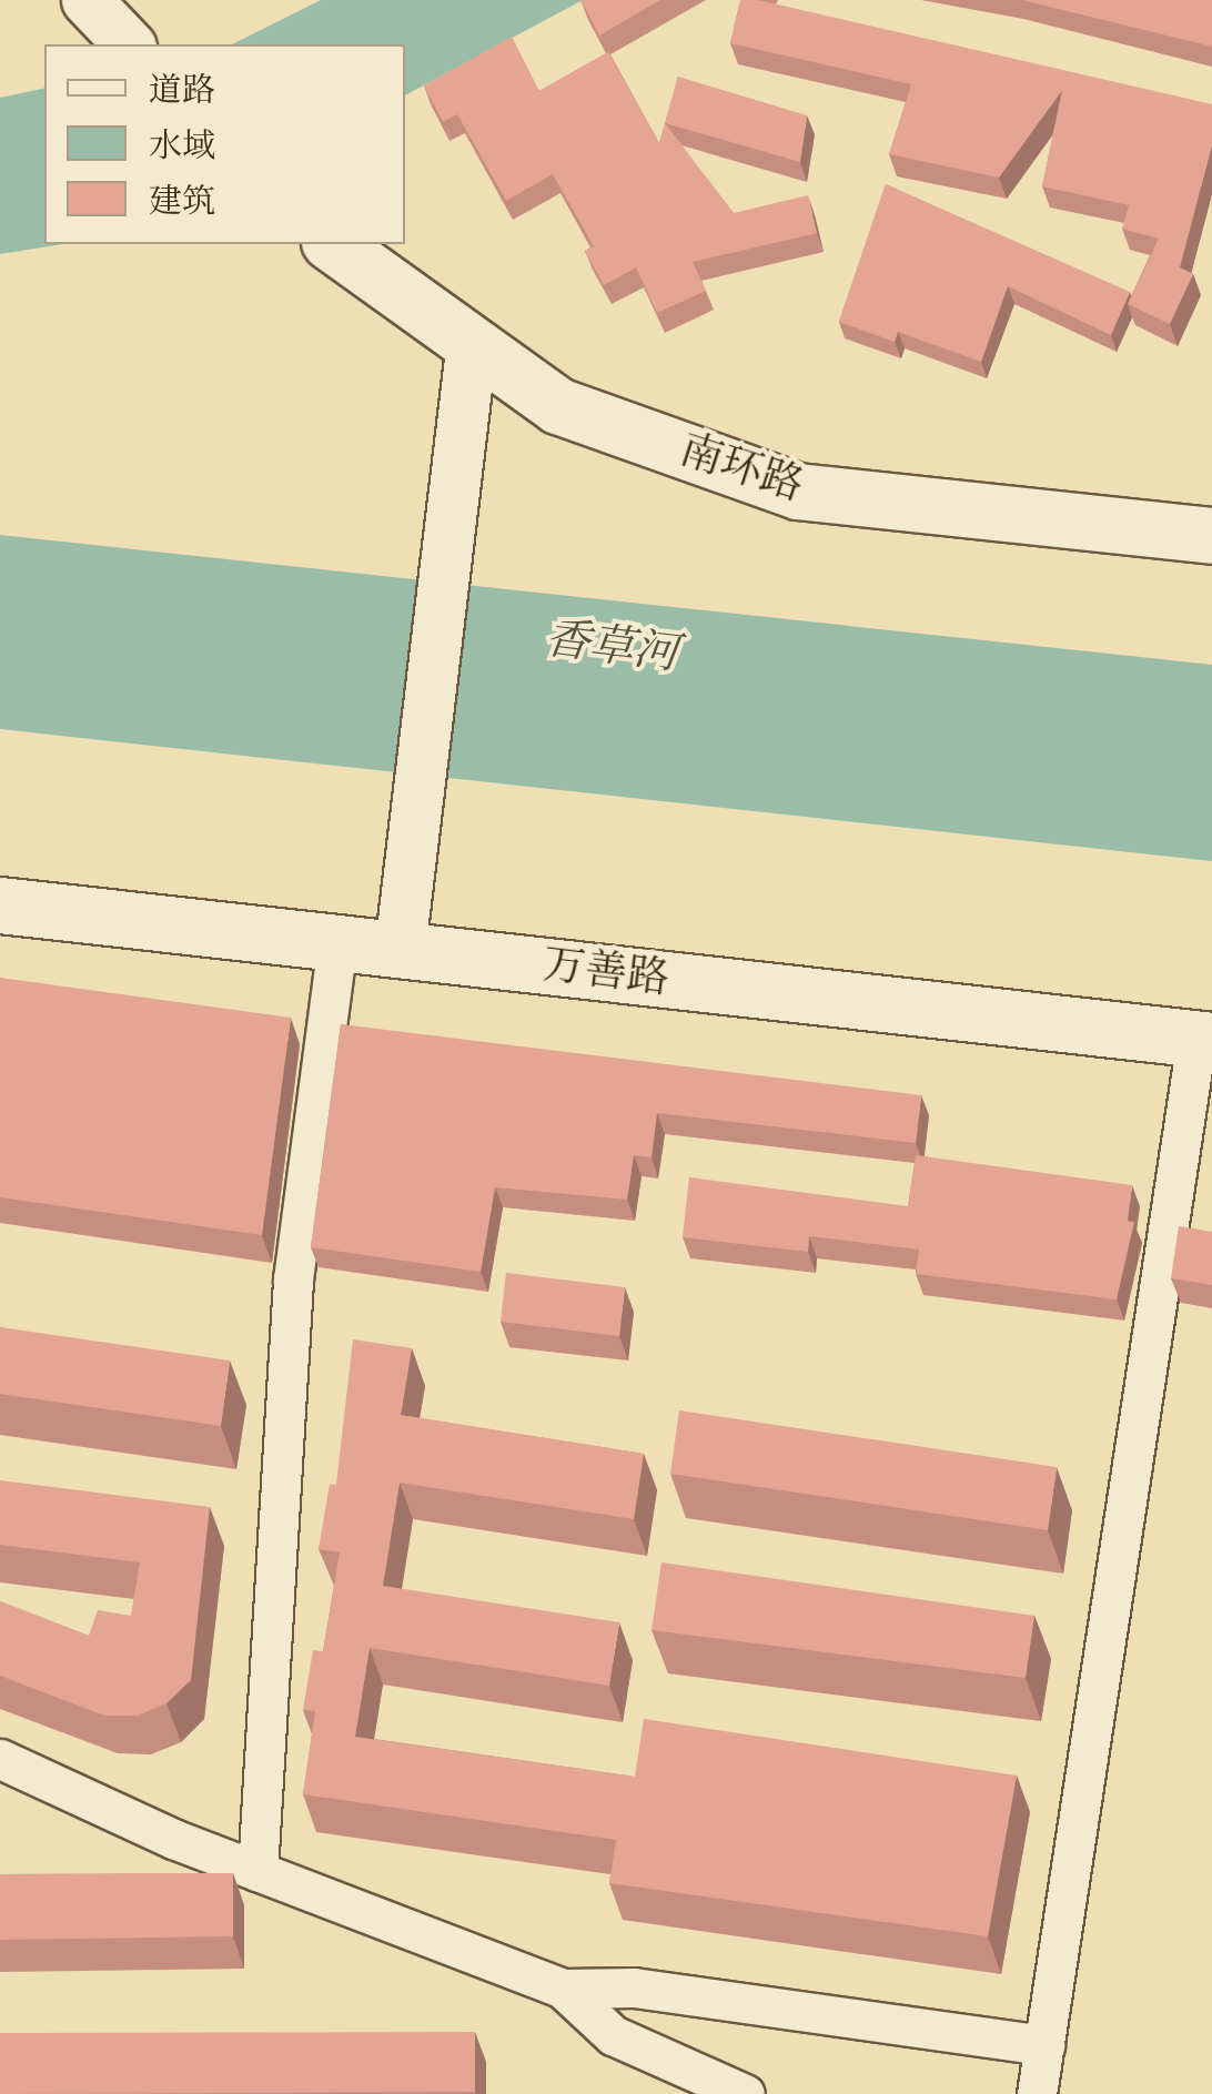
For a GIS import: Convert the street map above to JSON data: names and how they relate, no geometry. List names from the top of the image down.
{
  "streets": {
    "main road": ["南环路", "万善路"]
  },
  "water": ["香草河"],
  "legend": ["道路", "水域", "建筑"]
}
